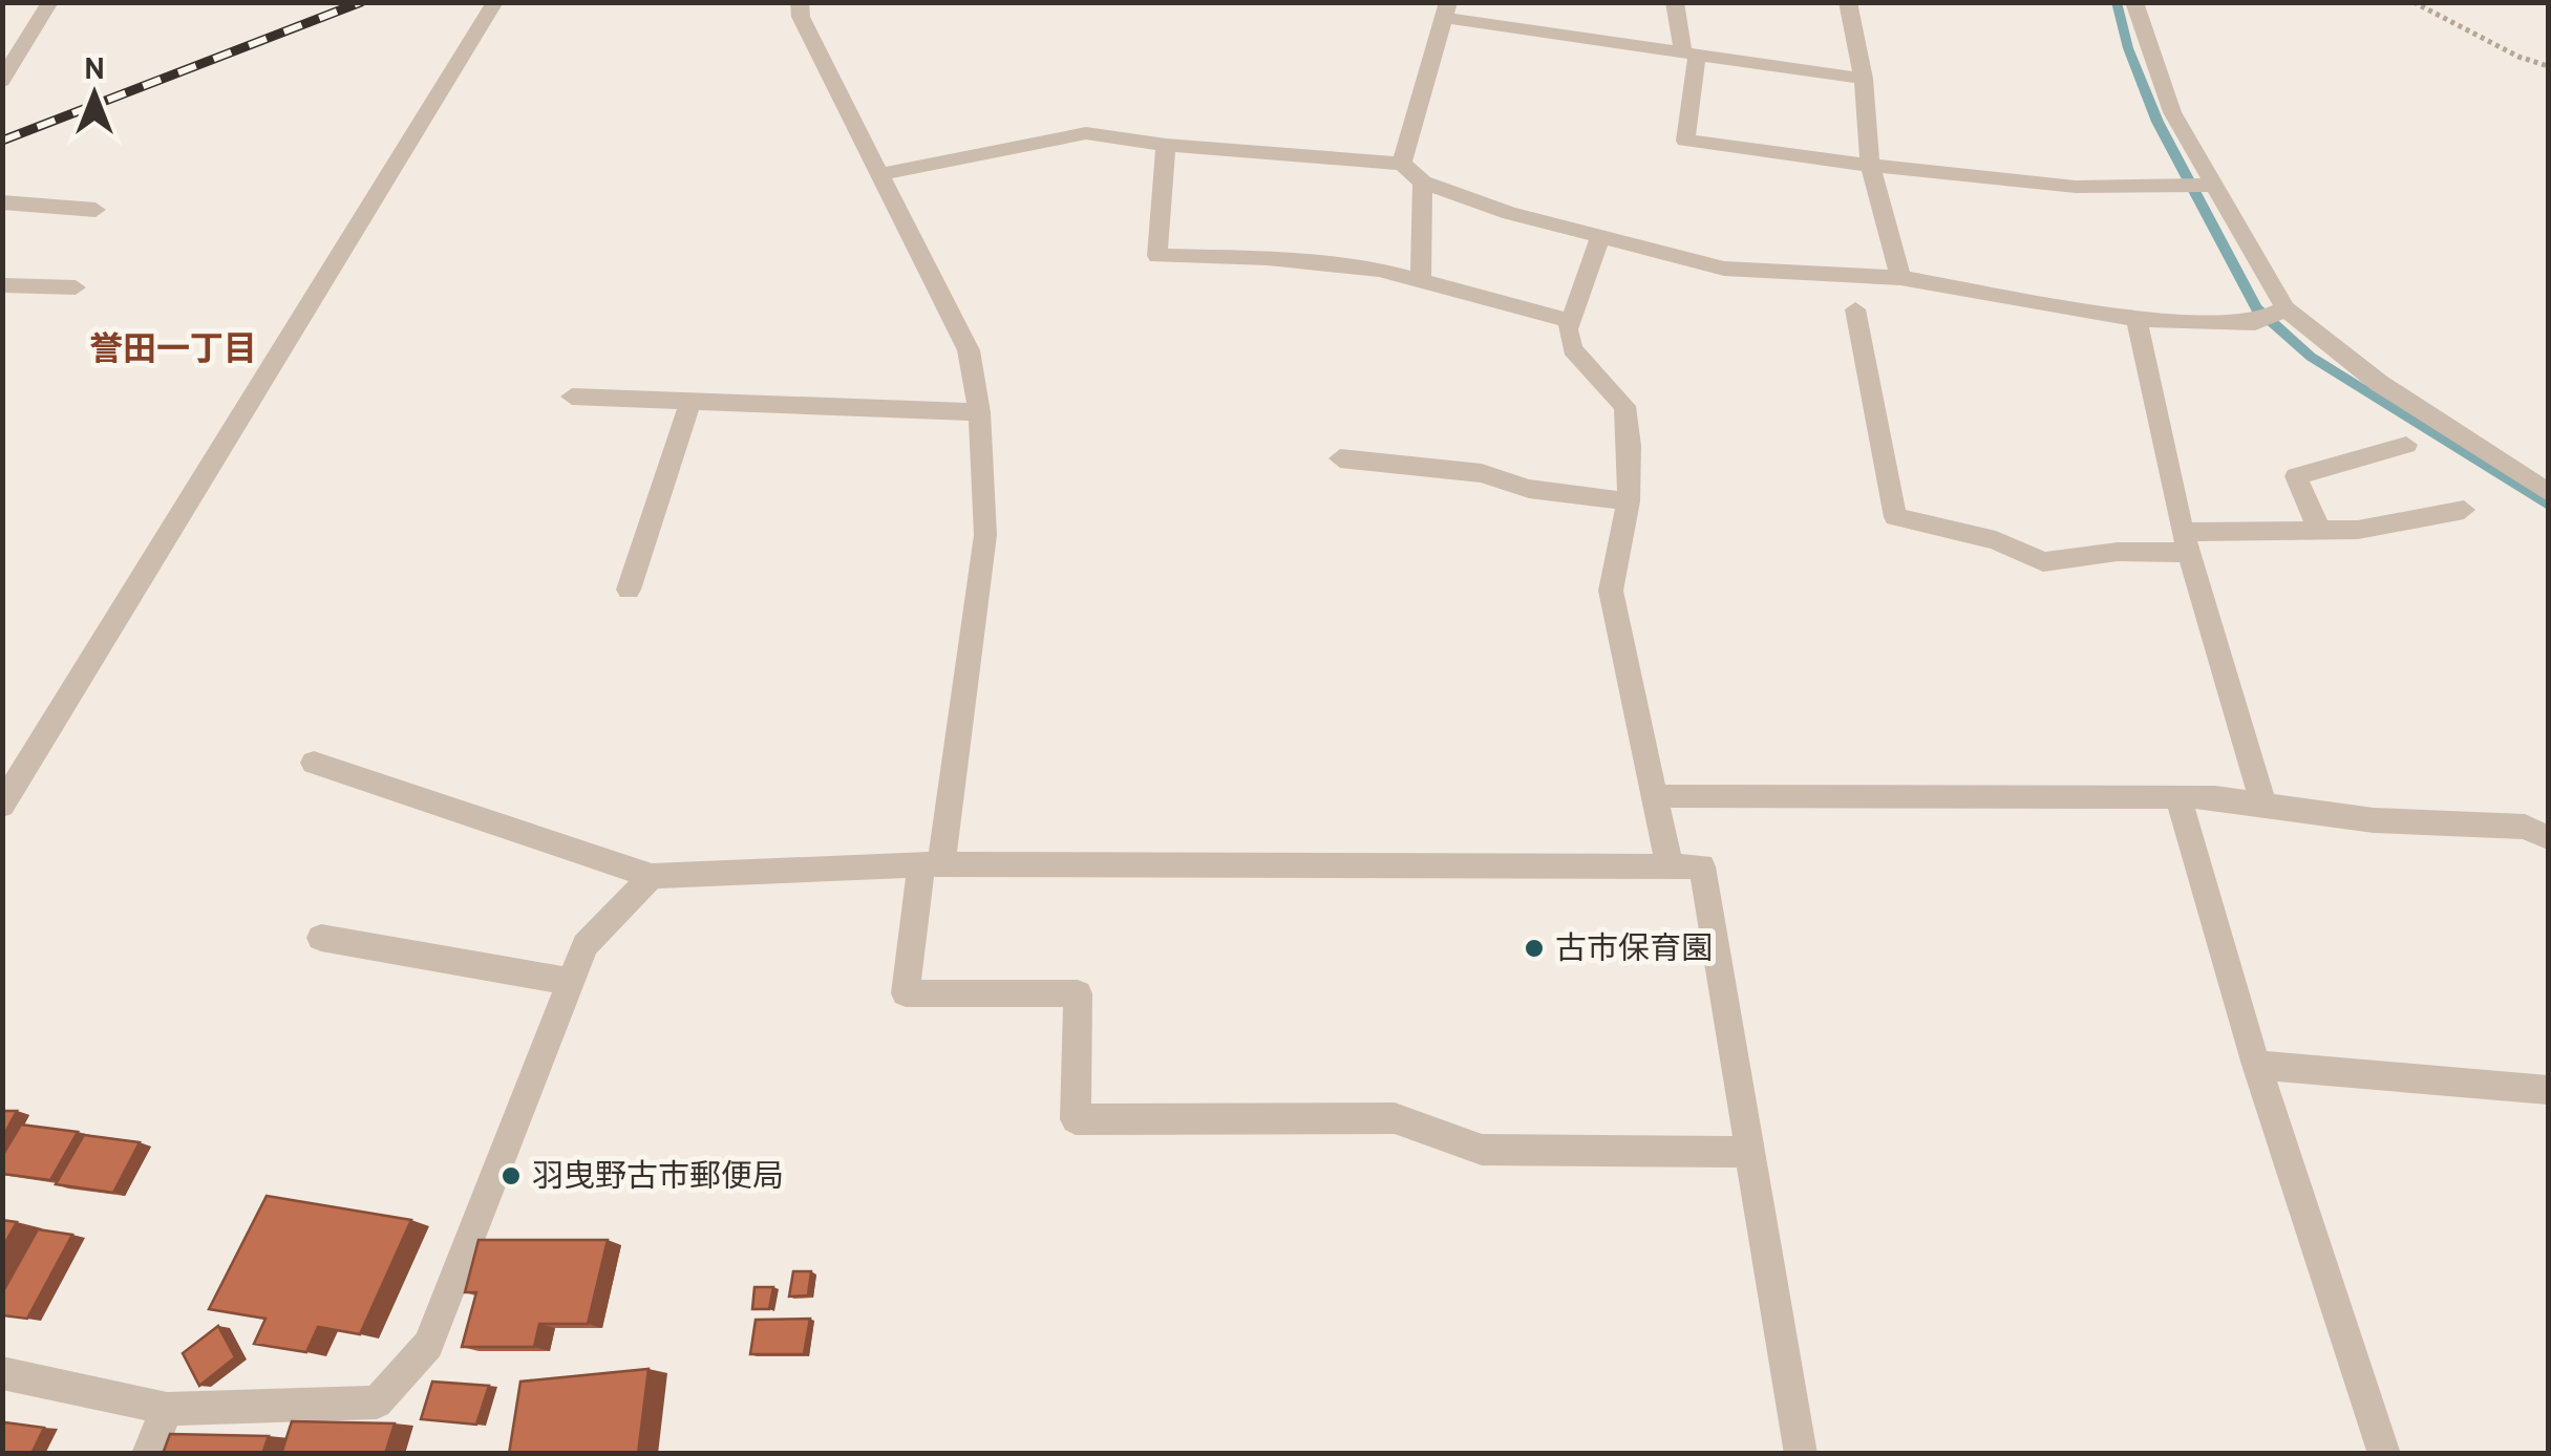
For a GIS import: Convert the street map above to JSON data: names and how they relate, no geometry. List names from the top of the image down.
{
  "districts": ["誉田一丁目"],
  "places": ["古市保育園", "羽曳野古市郵便局"],
  "north": "top"
}
